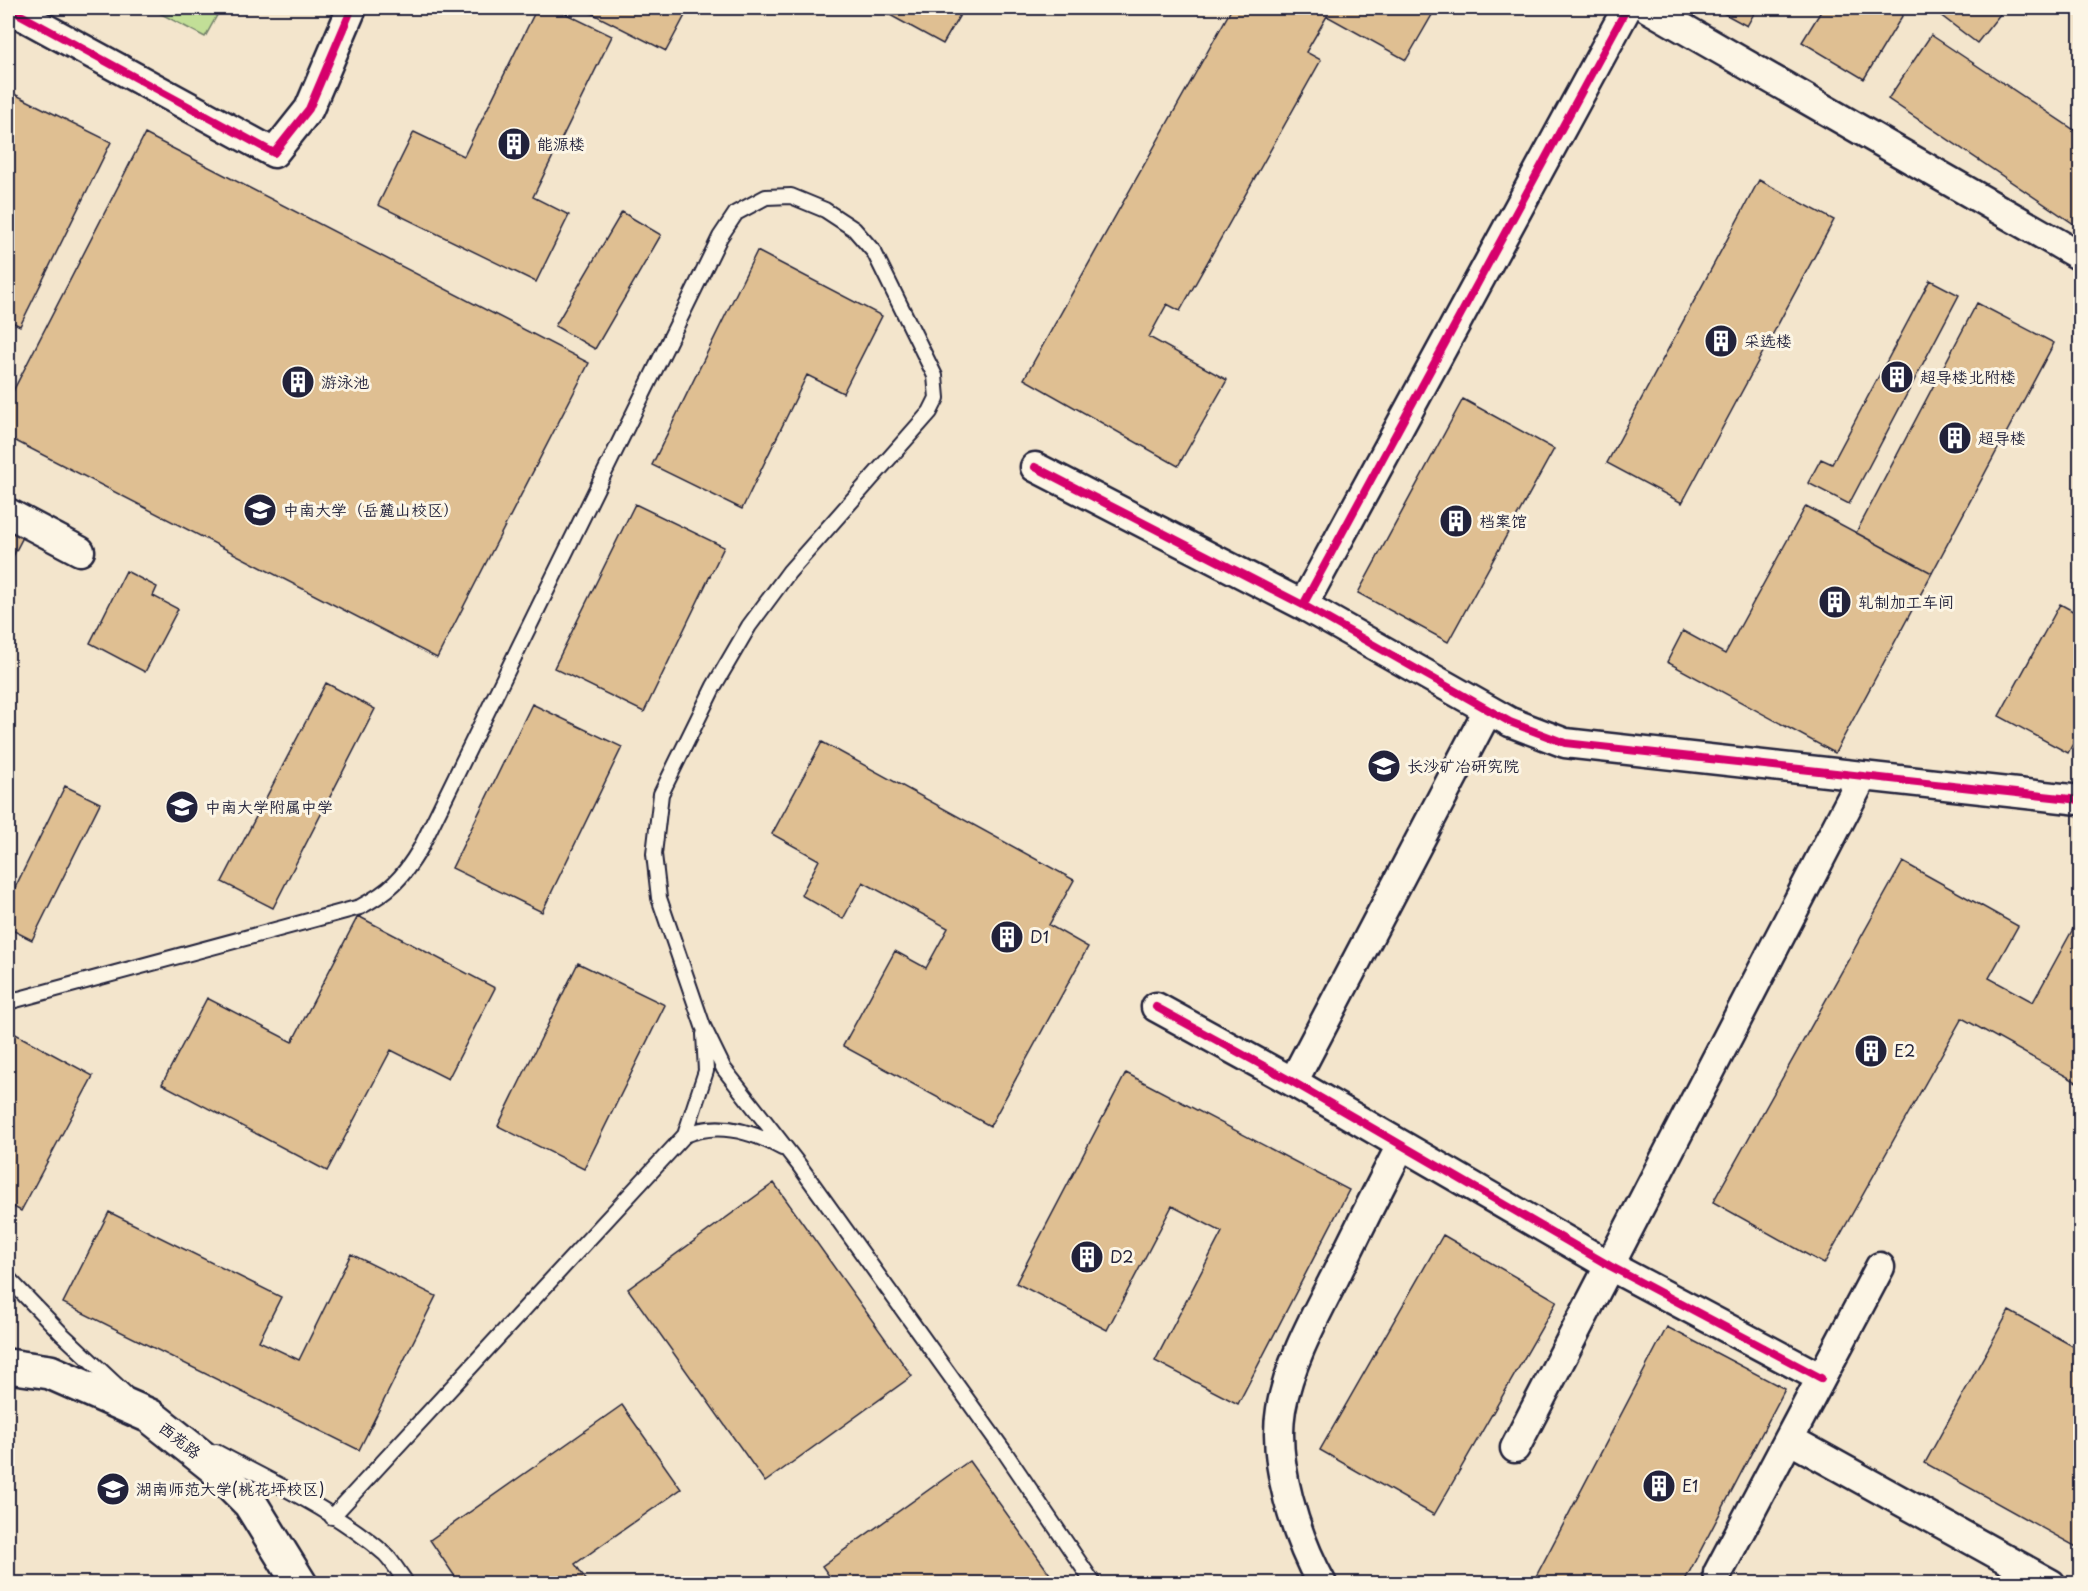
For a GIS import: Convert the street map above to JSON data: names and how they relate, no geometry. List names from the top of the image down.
{
  "streets": {
    "street": ["西苑路"]
  },
  "places": {
    "building": [
      "能源楼",
      "采选楼",
      "超导楼北附楼",
      "游泳池",
      "超导楼",
      "档案馆",
      "轧制加工车间",
      "D1",
      "E2",
      "D2",
      "E1"
    ],
    "school or university": [
      "中南大学（岳麓山校区）",
      "长沙矿冶研究院",
      "中南大学附属中学",
      "湖南师范大学(桃花坪校区)"
    ]
  }
}
